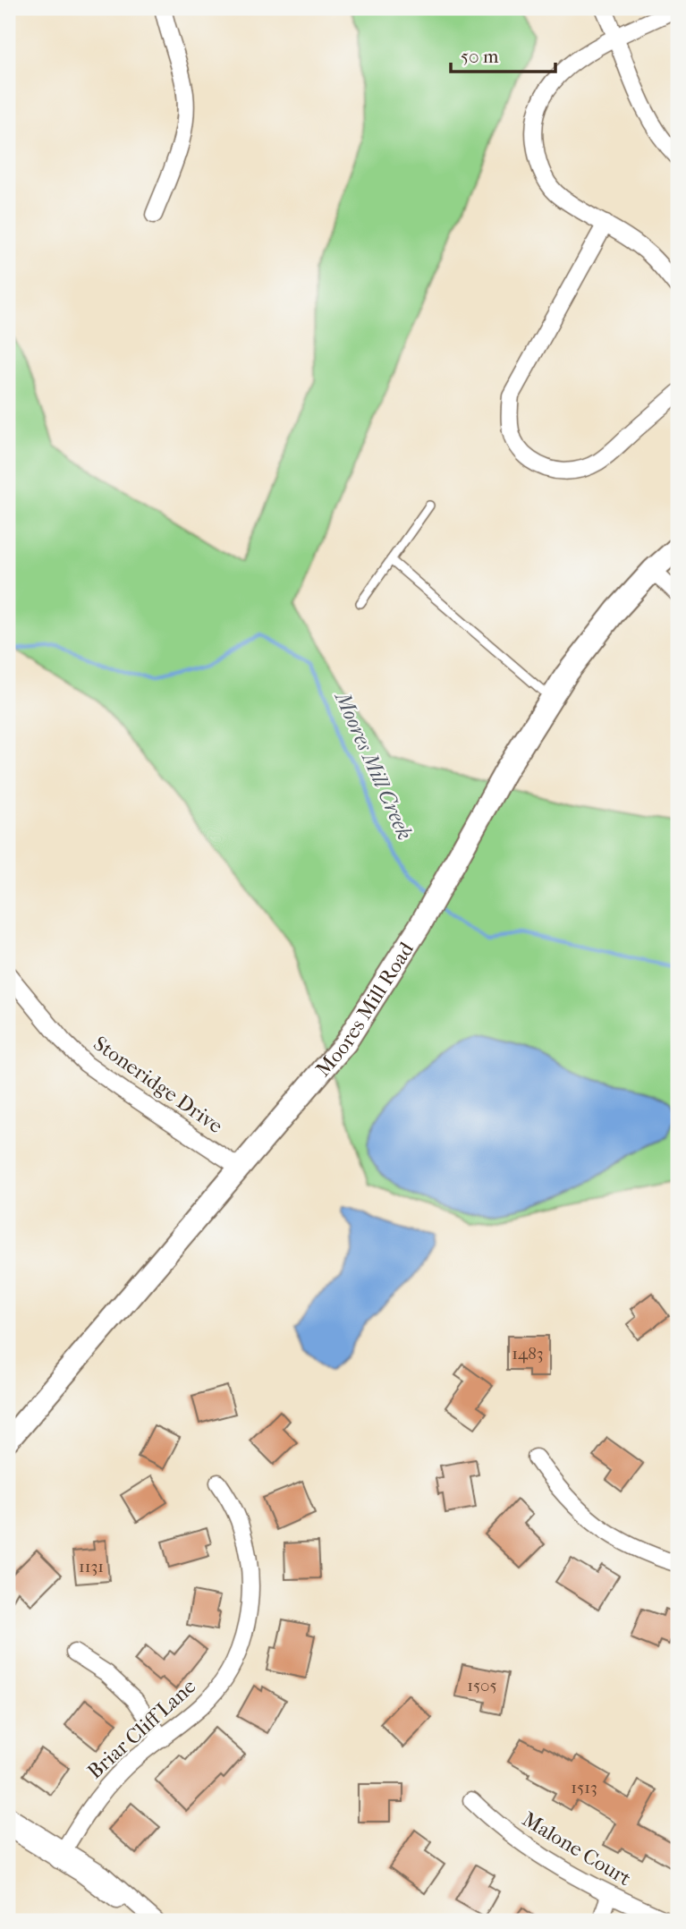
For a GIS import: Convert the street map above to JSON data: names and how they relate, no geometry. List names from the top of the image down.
{
  "streets": {
    "street": [
      "Moores Mill Road",
      "Stoneridge Drive",
      "Briar Cliff Lane",
      "Malone Court"
    ]
  },
  "crossings": [
    ["Moores Mill Road", "Stoneridge Drive"]
  ],
  "water": ["Moores Mill Creek"],
  "house_numbers": [
    "1483",
    "1131",
    "1505",
    "1513"
  ],
  "scale_bar": "50 m"
}
